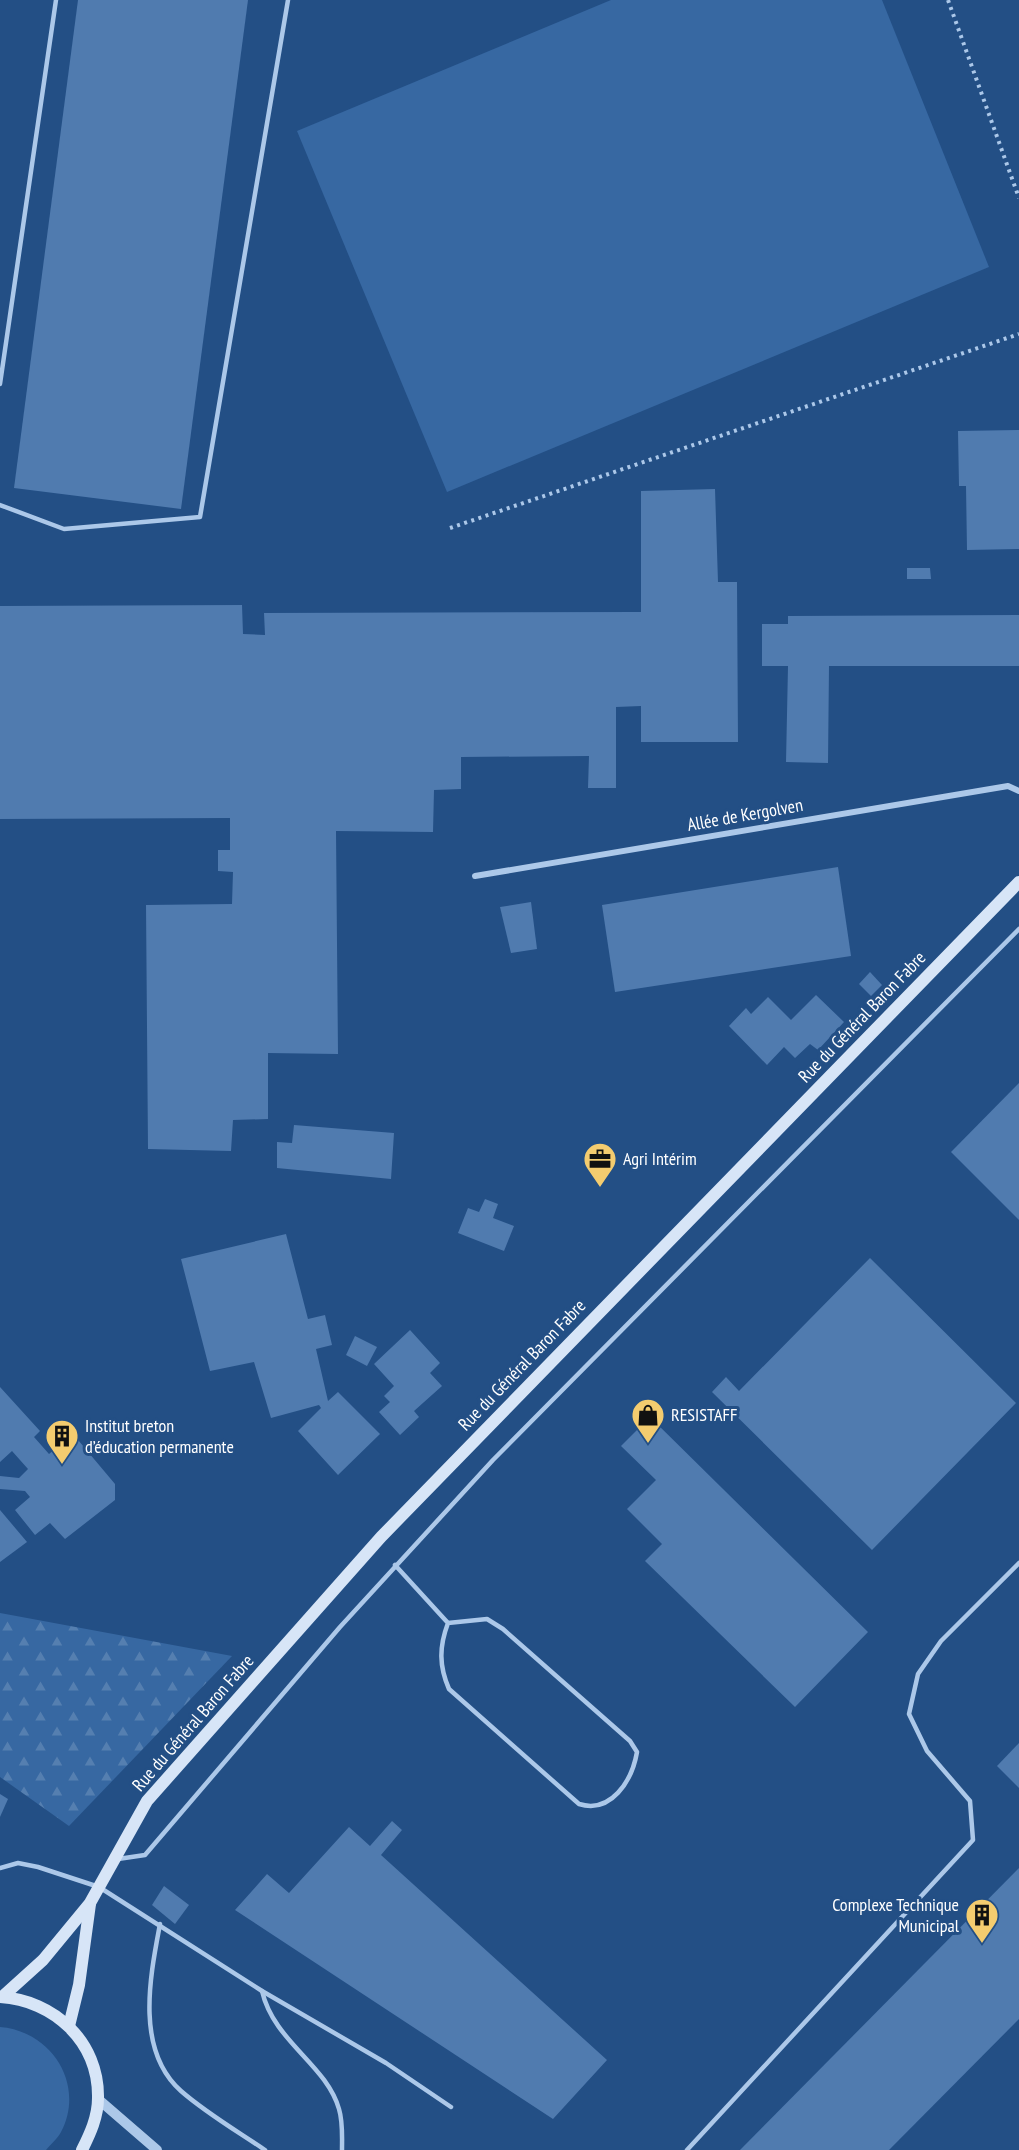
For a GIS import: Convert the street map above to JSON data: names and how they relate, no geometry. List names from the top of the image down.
{
  "streets": {
    "main road": ["Rue du Général Baron Fabre"],
    "street": ["Allée de Kergolven"]
  },
  "places": {
    "office": ["Agri Intérim"],
    "shop": ["RESISTAFF"],
    "building": ["Institut breton d’éducation permanente", "Complexe Technique Municipal"]
  }
}
